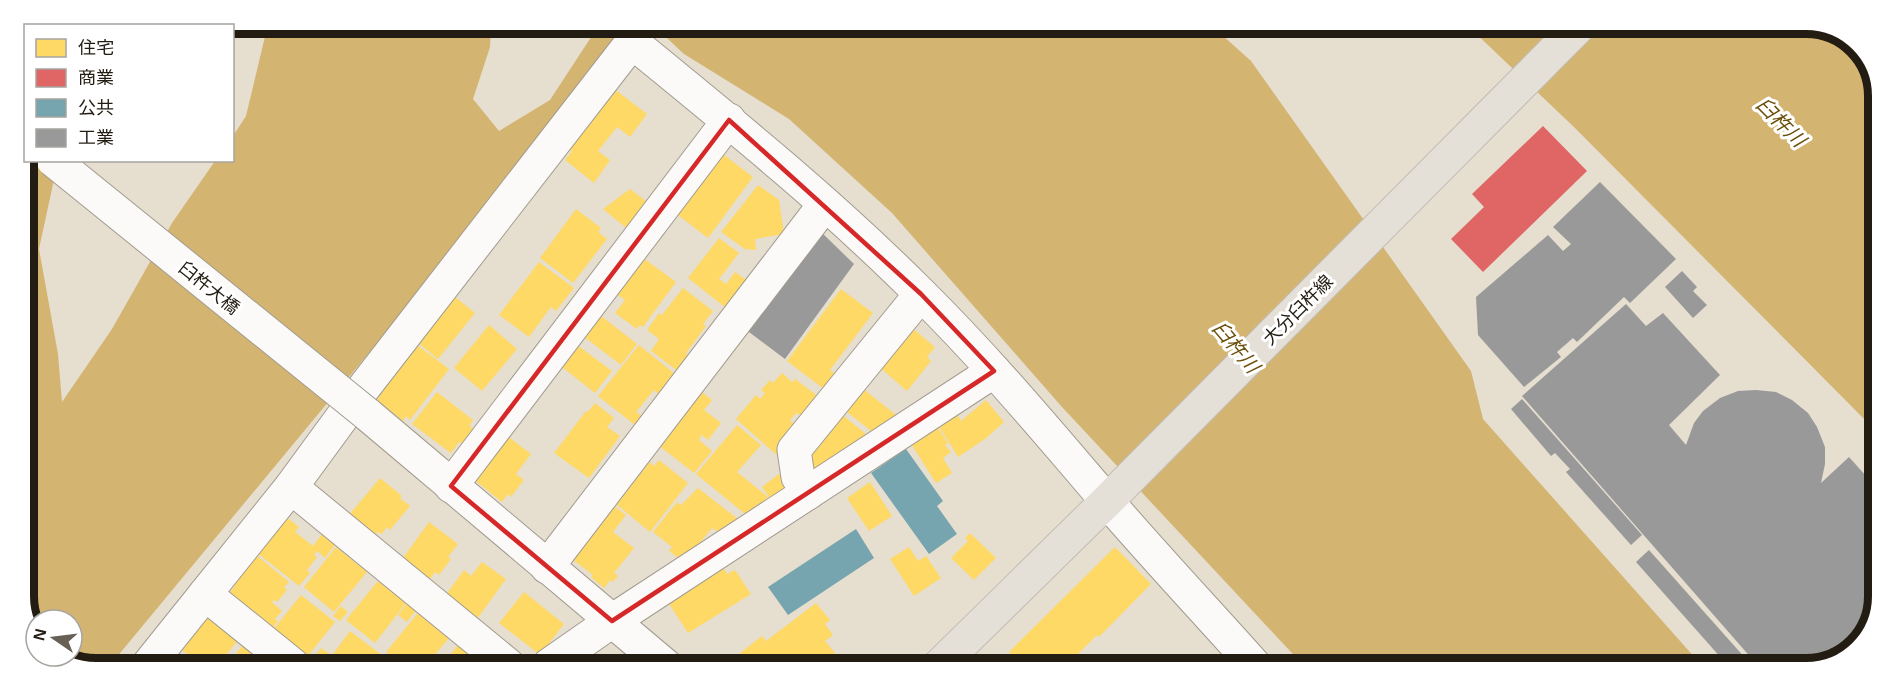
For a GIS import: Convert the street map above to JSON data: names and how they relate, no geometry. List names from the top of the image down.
{
  "streets": {
    "main road": ["大分臼杵線"],
    "street": ["臼杵大橋"]
  },
  "water": ["臼杵川"],
  "legend": [
    "住宅",
    "商業",
    "公共",
    "工業"
  ],
  "north": "left"
}
